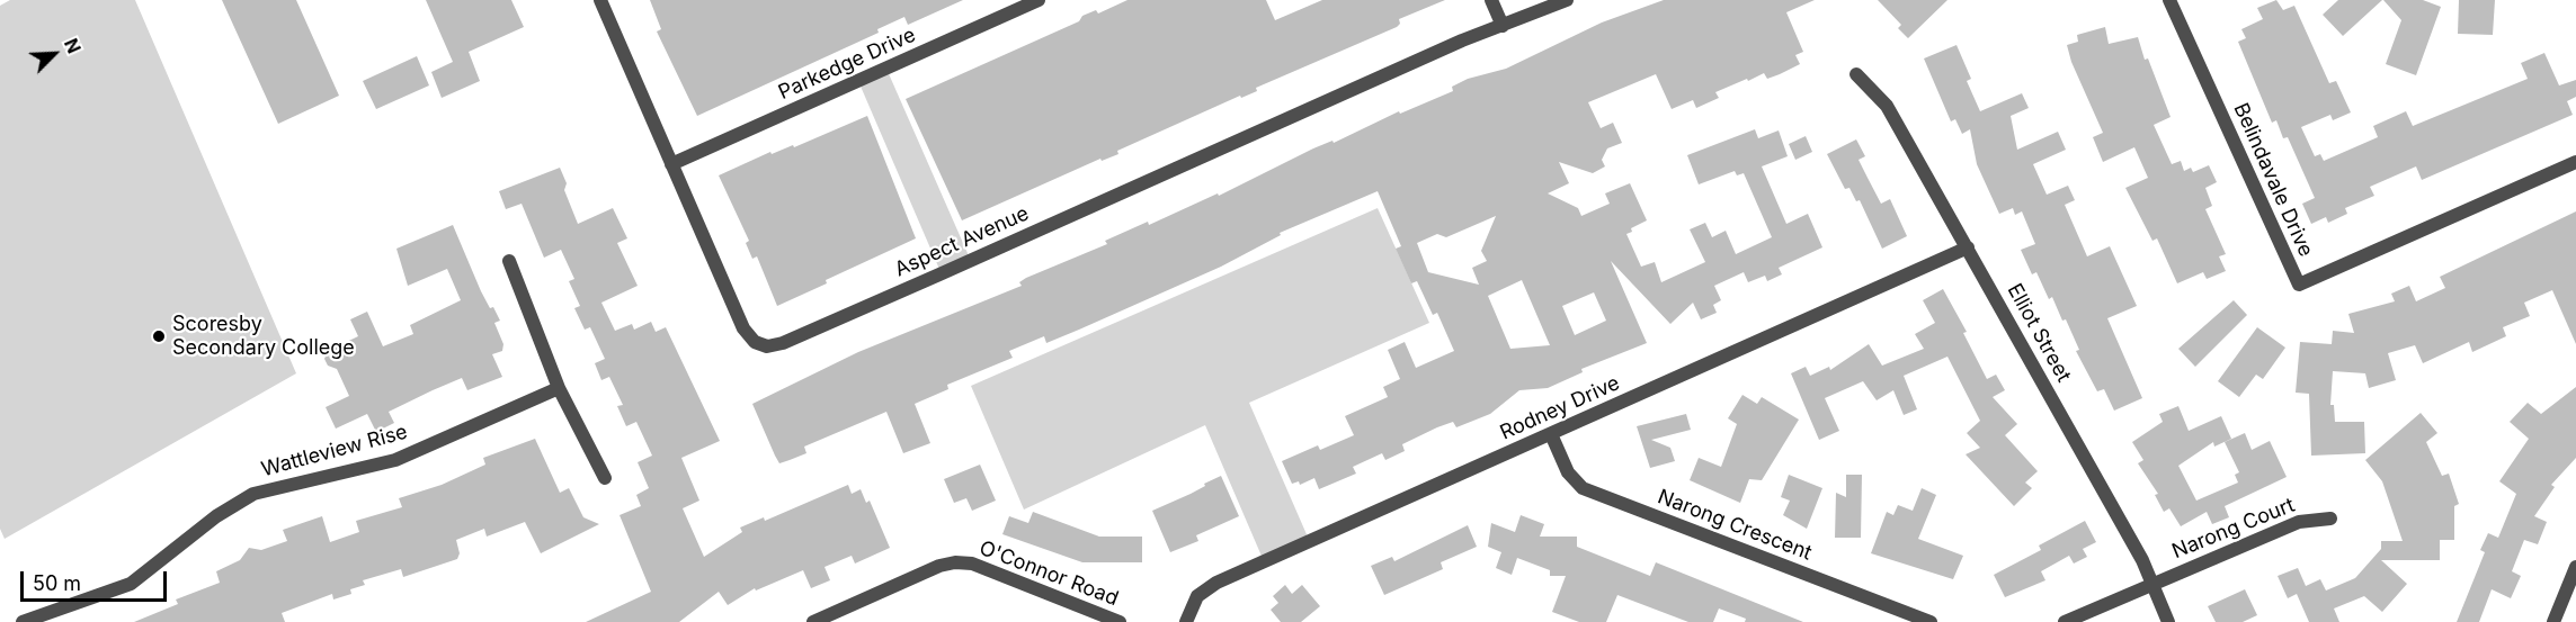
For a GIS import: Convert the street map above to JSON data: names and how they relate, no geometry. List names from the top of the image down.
{
  "streets": {
    "street": [
      "Parkedge Drive",
      "Belindavale Drive",
      "Aspect Avenue",
      "Elliot Street",
      "Rodney Drive",
      "Wattleview Rise",
      "Narong Crescent",
      "Narong Court",
      "O'Connor Road"
    ]
  },
  "crossings": [
    ["Parkedge Drive", "Aspect Avenue"],
    ["Elliot Street", "Rodney Drive"],
    ["Elliot Street", "Narong Court"],
    ["Rodney Drive", "Narong Crescent"]
  ],
  "places": ["Scoresby Secondary College"],
  "scale_bar": "50 m",
  "north": "top right"
}
